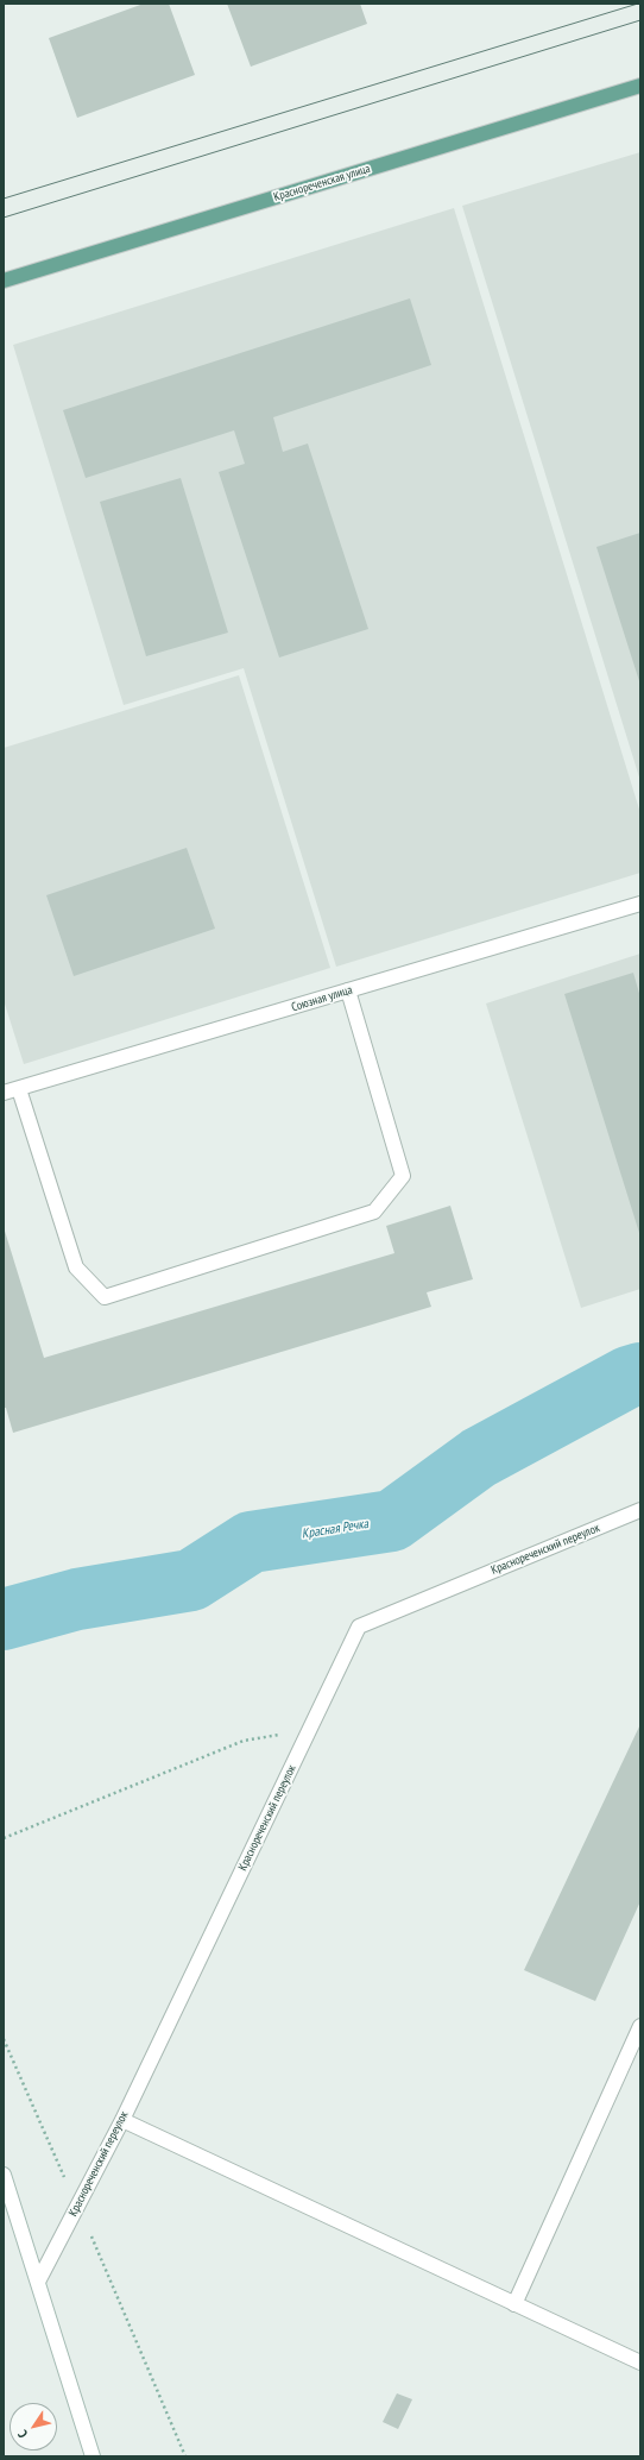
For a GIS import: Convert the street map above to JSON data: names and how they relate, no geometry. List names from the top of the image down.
{
  "streets": {
    "main road": ["Краснореченская улица"],
    "street": ["Союзная улица", "Краснореченский переулок"]
  },
  "water": ["Красная Речка"],
  "north": "bottom left"
}
